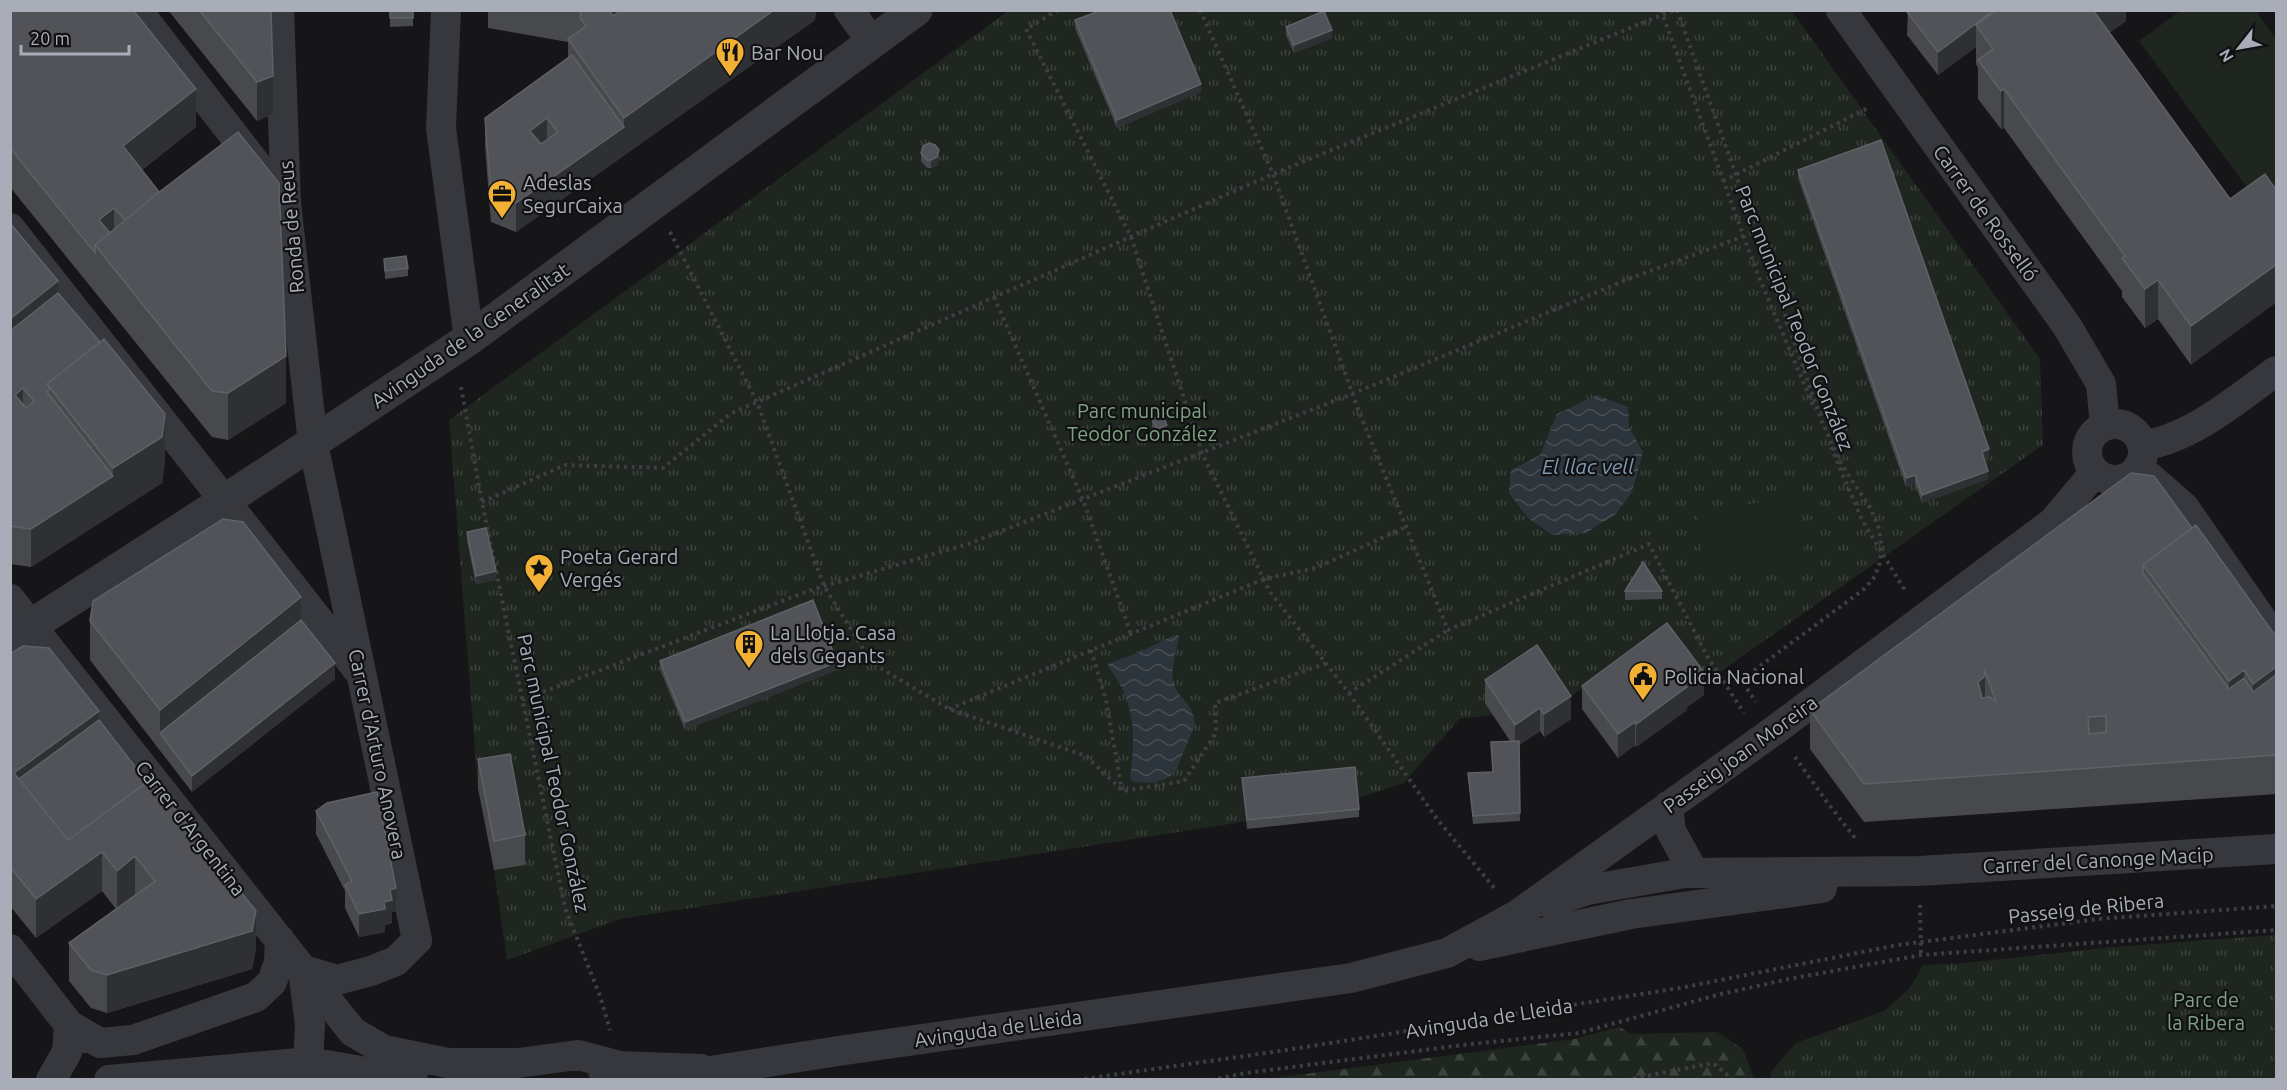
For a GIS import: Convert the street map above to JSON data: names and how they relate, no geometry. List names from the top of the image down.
{
  "streets": {
    "street": [
      "Carrer de Rosselló",
      "Ronda de Reus",
      "Avinguda de la Generalitat",
      "Carrer d'Arturo Anovera",
      "Passeig joan Moreira",
      "Carrer d'Argentina",
      "Carrer del Canonge Macip",
      "Avinguda de Lleida"
    ],
    "path": ["Parc municipal Teodor González", "Passeig de Ribera"]
  },
  "crossings": [
    ["Carrer de Rosselló", "Passeig joan Moreira"],
    ["Ronda de Reus", "Avinguda de la Generalitat"],
    ["Ronda de Reus", "Carrer d'Arturo Anovera"],
    ["Parc municipal Teodor González", "Passeig joan Moreira"],
    ["Parc municipal Teodor González", "Carrer d'Argentina"],
    ["Avinguda de la Generalitat", "Carrer d'Arturo Anovera"],
    ["Avinguda de la Generalitat", "Carrer d'Argentina"],
    ["Carrer d'Arturo Anovera", "Carrer d'Argentina"],
    ["Passeig joan Moreira", "Avinguda de Lleida"],
    ["Passeig de Ribera", "Avinguda de Lleida"]
  ],
  "water": ["El llac vell"],
  "parks": ["Parc municipal Teodor González", "Parc de la Ribera"],
  "places": {
    "restaurant": ["Bar Nou"],
    "office": ["Adeslas SegurCaixa"],
    "place": ["Poeta Gerard Vergés"],
    "building": ["La Llotja. Casa dels Gegants"],
    "public building": ["Policia Nacional"]
  },
  "scale_bar": "20 m",
  "north": "bottom left"
}
